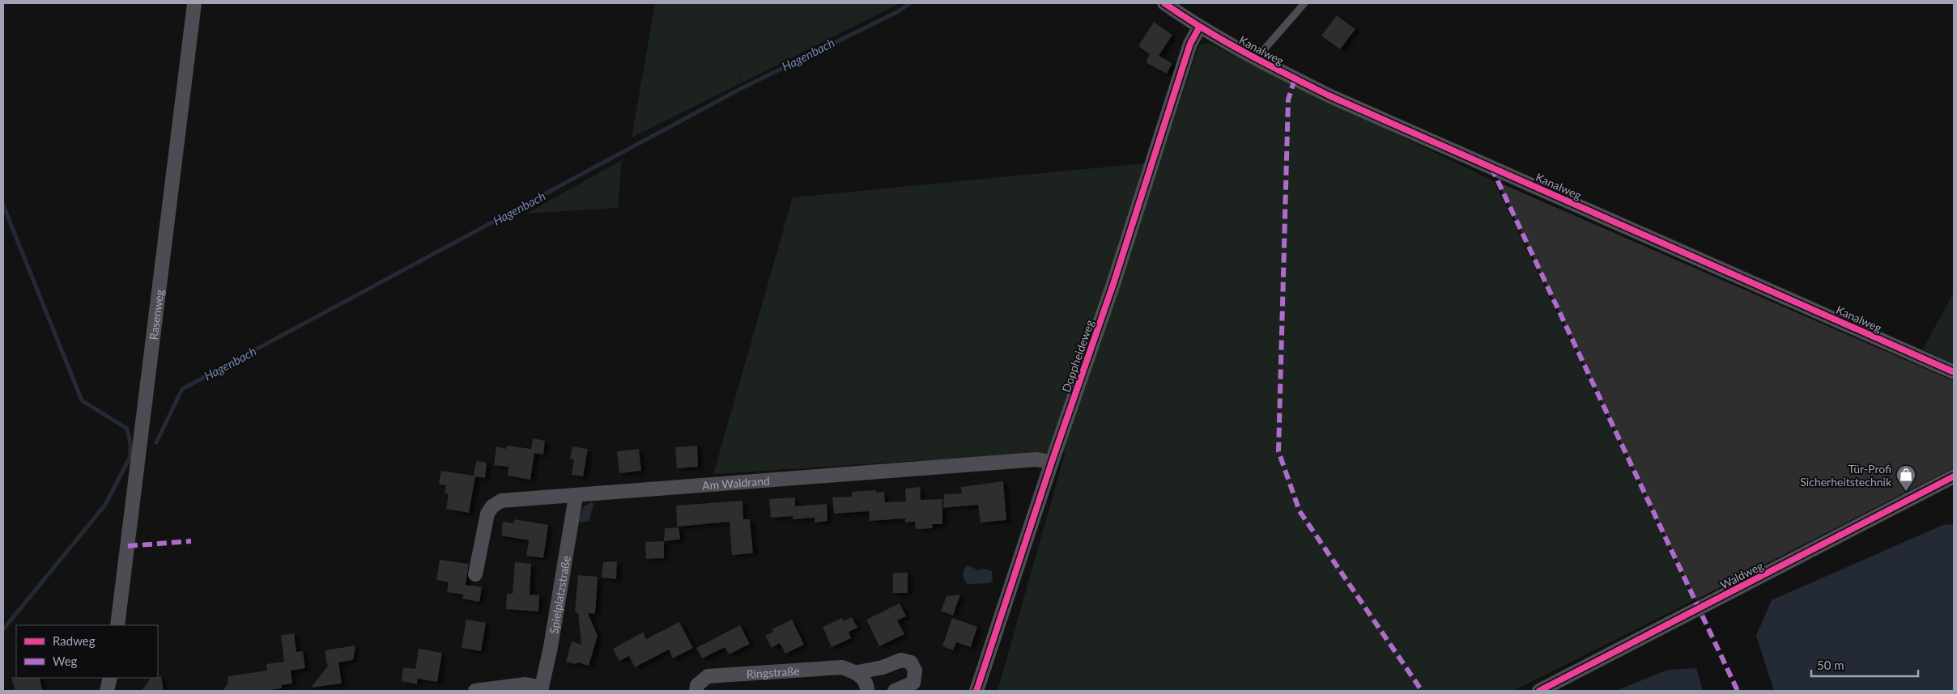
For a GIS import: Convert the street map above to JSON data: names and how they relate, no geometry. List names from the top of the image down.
{
  "streets": {
    "street": [
      "Kanalweg",
      "Rasenweg",
      "Doppheideweg",
      "Am Waldrand",
      "Waldweg",
      "Spielplatzstraße",
      "Ringstraße"
    ]
  },
  "crossings": [
    ["Kanalweg", "Doppheideweg"],
    ["Doppheideweg", "Am Waldrand"],
    ["Am Waldrand", "Spielplatzstraße"]
  ],
  "water": ["Hagenbach"],
  "places": {
    "shop": ["Tür-Profi Sicherheitstechnik"]
  },
  "legend": ["Radweg", "Weg"],
  "scale_bar": "50 m"
}
